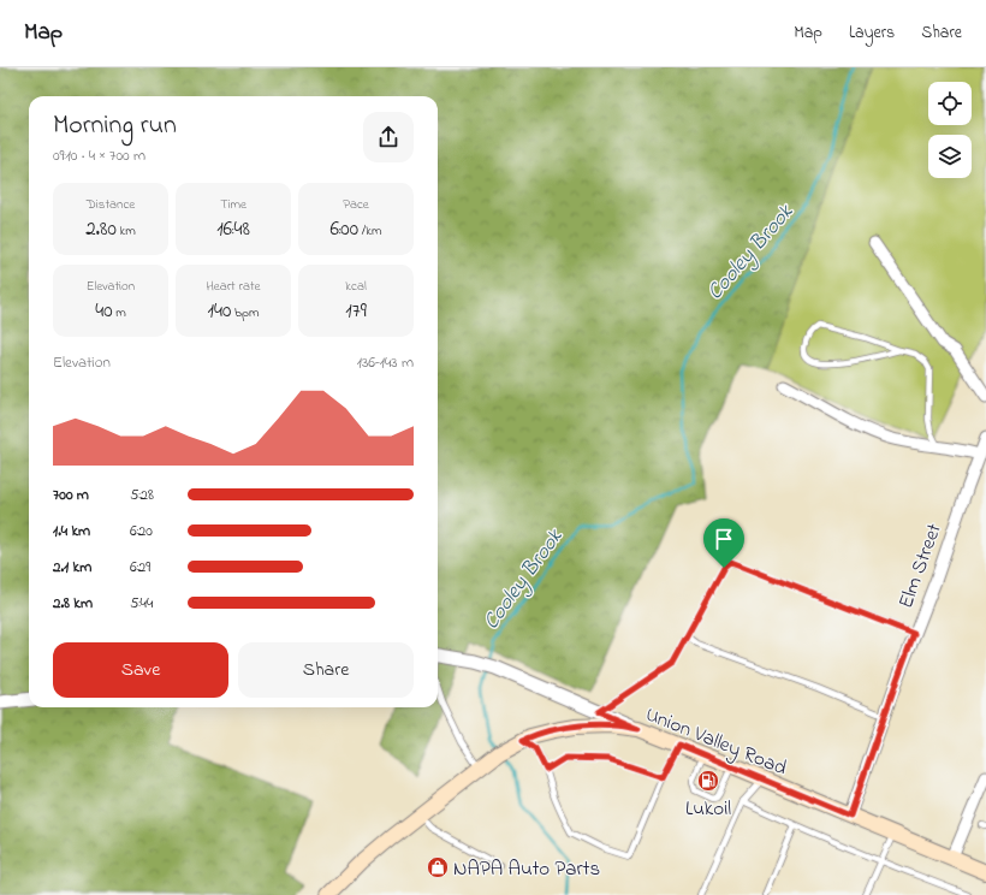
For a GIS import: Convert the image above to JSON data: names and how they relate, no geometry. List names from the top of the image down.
{
  "streets": {
    "main road": ["Union Valley Road"],
    "street": ["Elm Street"]
  },
  "crossings": [
    ["Elm Street", "Union Valley Road"]
  ],
  "water": ["Cooley Brook"],
  "places": {
    "fuel station": ["Lukoil"],
    "shop": ["NAPA Auto Parts"]
  },
  "page": {
    "header": "Map",
    "nav": ["Map", "Layers", "Share"],
    "heading": ["Morning run", "09:10 · 4 × 700 m"],
    "stats": [
      ["Distance", "2.80 km"],
      ["Time", "16:48"],
      ["Pace", "6:00 /km"],
      ["Elevation", "40 m"],
      ["Heart rate", "140 bpm"],
      ["kcal", "179"]
    ],
    "chart": ["Elevation", "136–143 m"],
    "list": [
      {
        "name": "700 m",
        "note": "5:28"
      },
      {
        "name": "1.4 km",
        "note": "6:20"
      },
      {
        "name": "2.1 km",
        "note": "6:29"
      },
      {
        "name": "2.8 km",
        "note": "5:44"
      }
    ],
    "buttons": ["Save", "Share"]
  }
}
